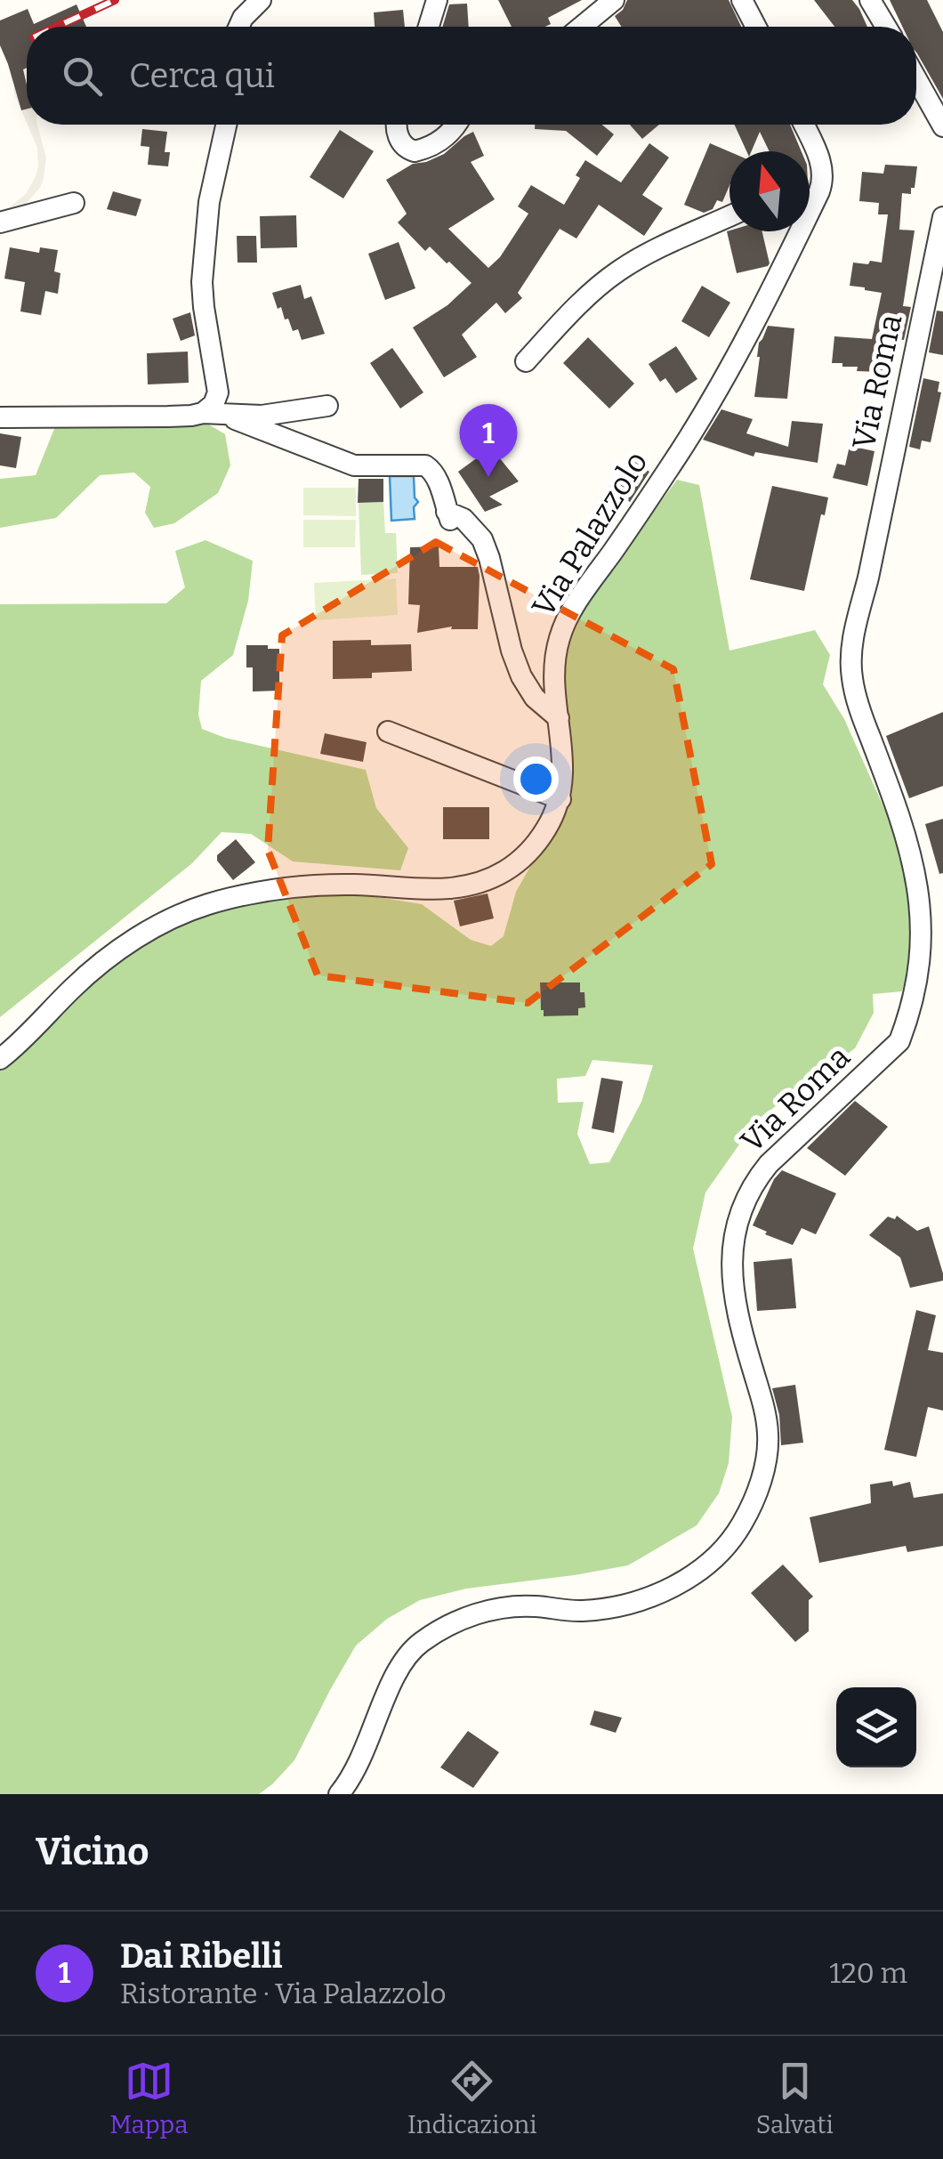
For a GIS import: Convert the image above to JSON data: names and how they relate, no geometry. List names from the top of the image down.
{
  "streets": {
    "street": ["Via Roma", "Via Palazzolo"]
  },
  "north": "top",
  "page": {
    "search": "Cerca qui",
    "pins": "1",
    "heading": "Vicino",
    "list": [
      {
        "mark": "1",
        "name": "Dai Ribelli",
        "note": "Ristorante · Via Palazzolo",
        "value": "120 m"
      }
    ],
    "nav": ["Mappa", "Indicazioni", "Salvati"]
  }
}
